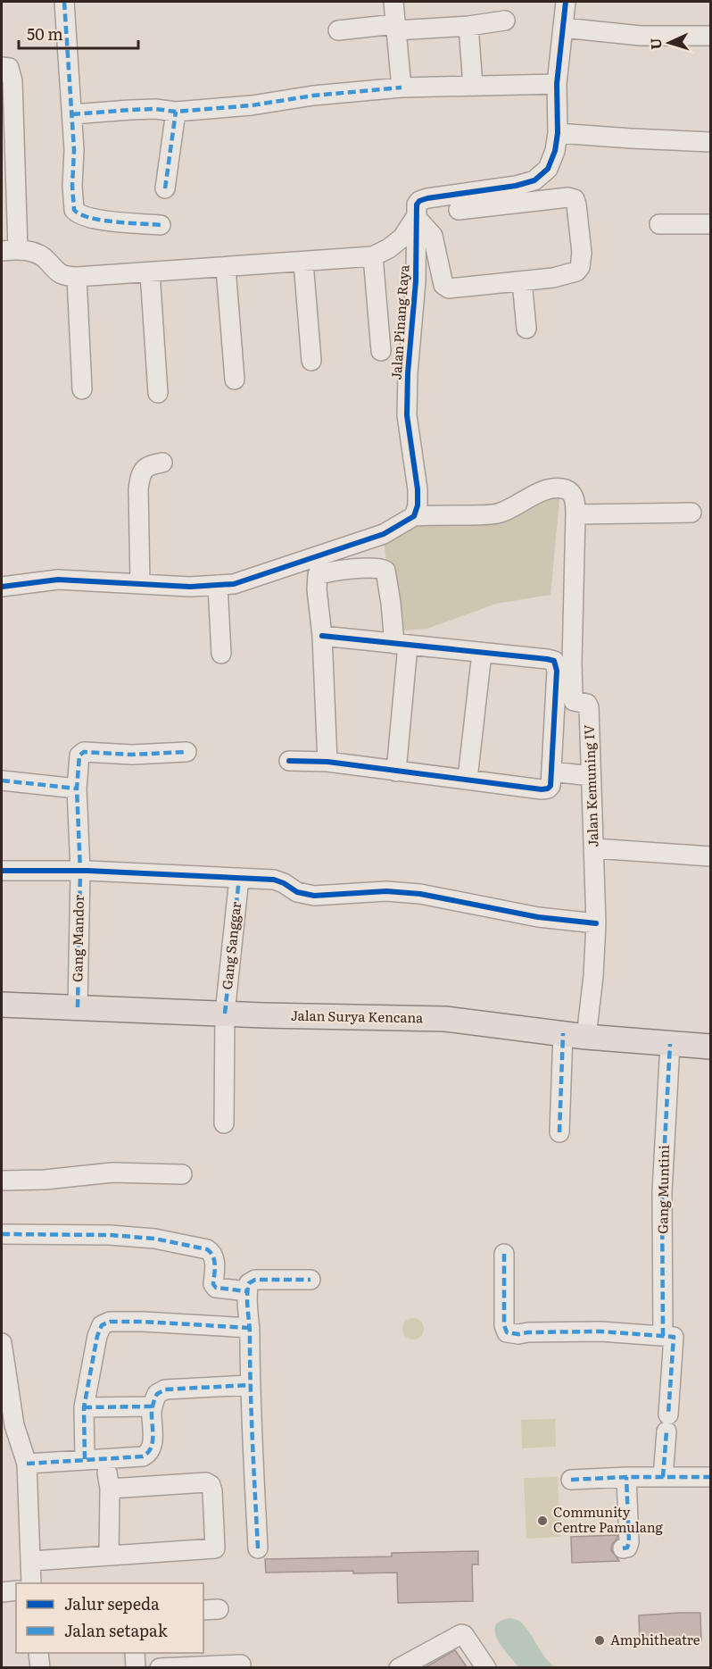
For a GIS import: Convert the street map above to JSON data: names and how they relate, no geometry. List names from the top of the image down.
{
  "streets": {
    "main road": ["Jalan Surya Kencana"],
    "street": [
      "Jalan Pinang Raya",
      "Jalan Kemuning IV",
      "Gang Mandor",
      "Gang Sanggar",
      "Gang Muntini"
    ]
  },
  "crossings": [
    ["Jalan Kemuning IV", "Jalan Surya Kencana"],
    ["Gang Mandor", "Jalan Surya Kencana"],
    ["Gang Sanggar", "Jalan Surya Kencana"],
    ["Jalan Surya Kencana", "Gang Muntini"]
  ],
  "places": ["Community Centre Pamulang", "Amphitheatre"],
  "legend": ["Jalur sepeda", "Jalan setapak"],
  "scale_bar": "50 m",
  "north": "left"
}
